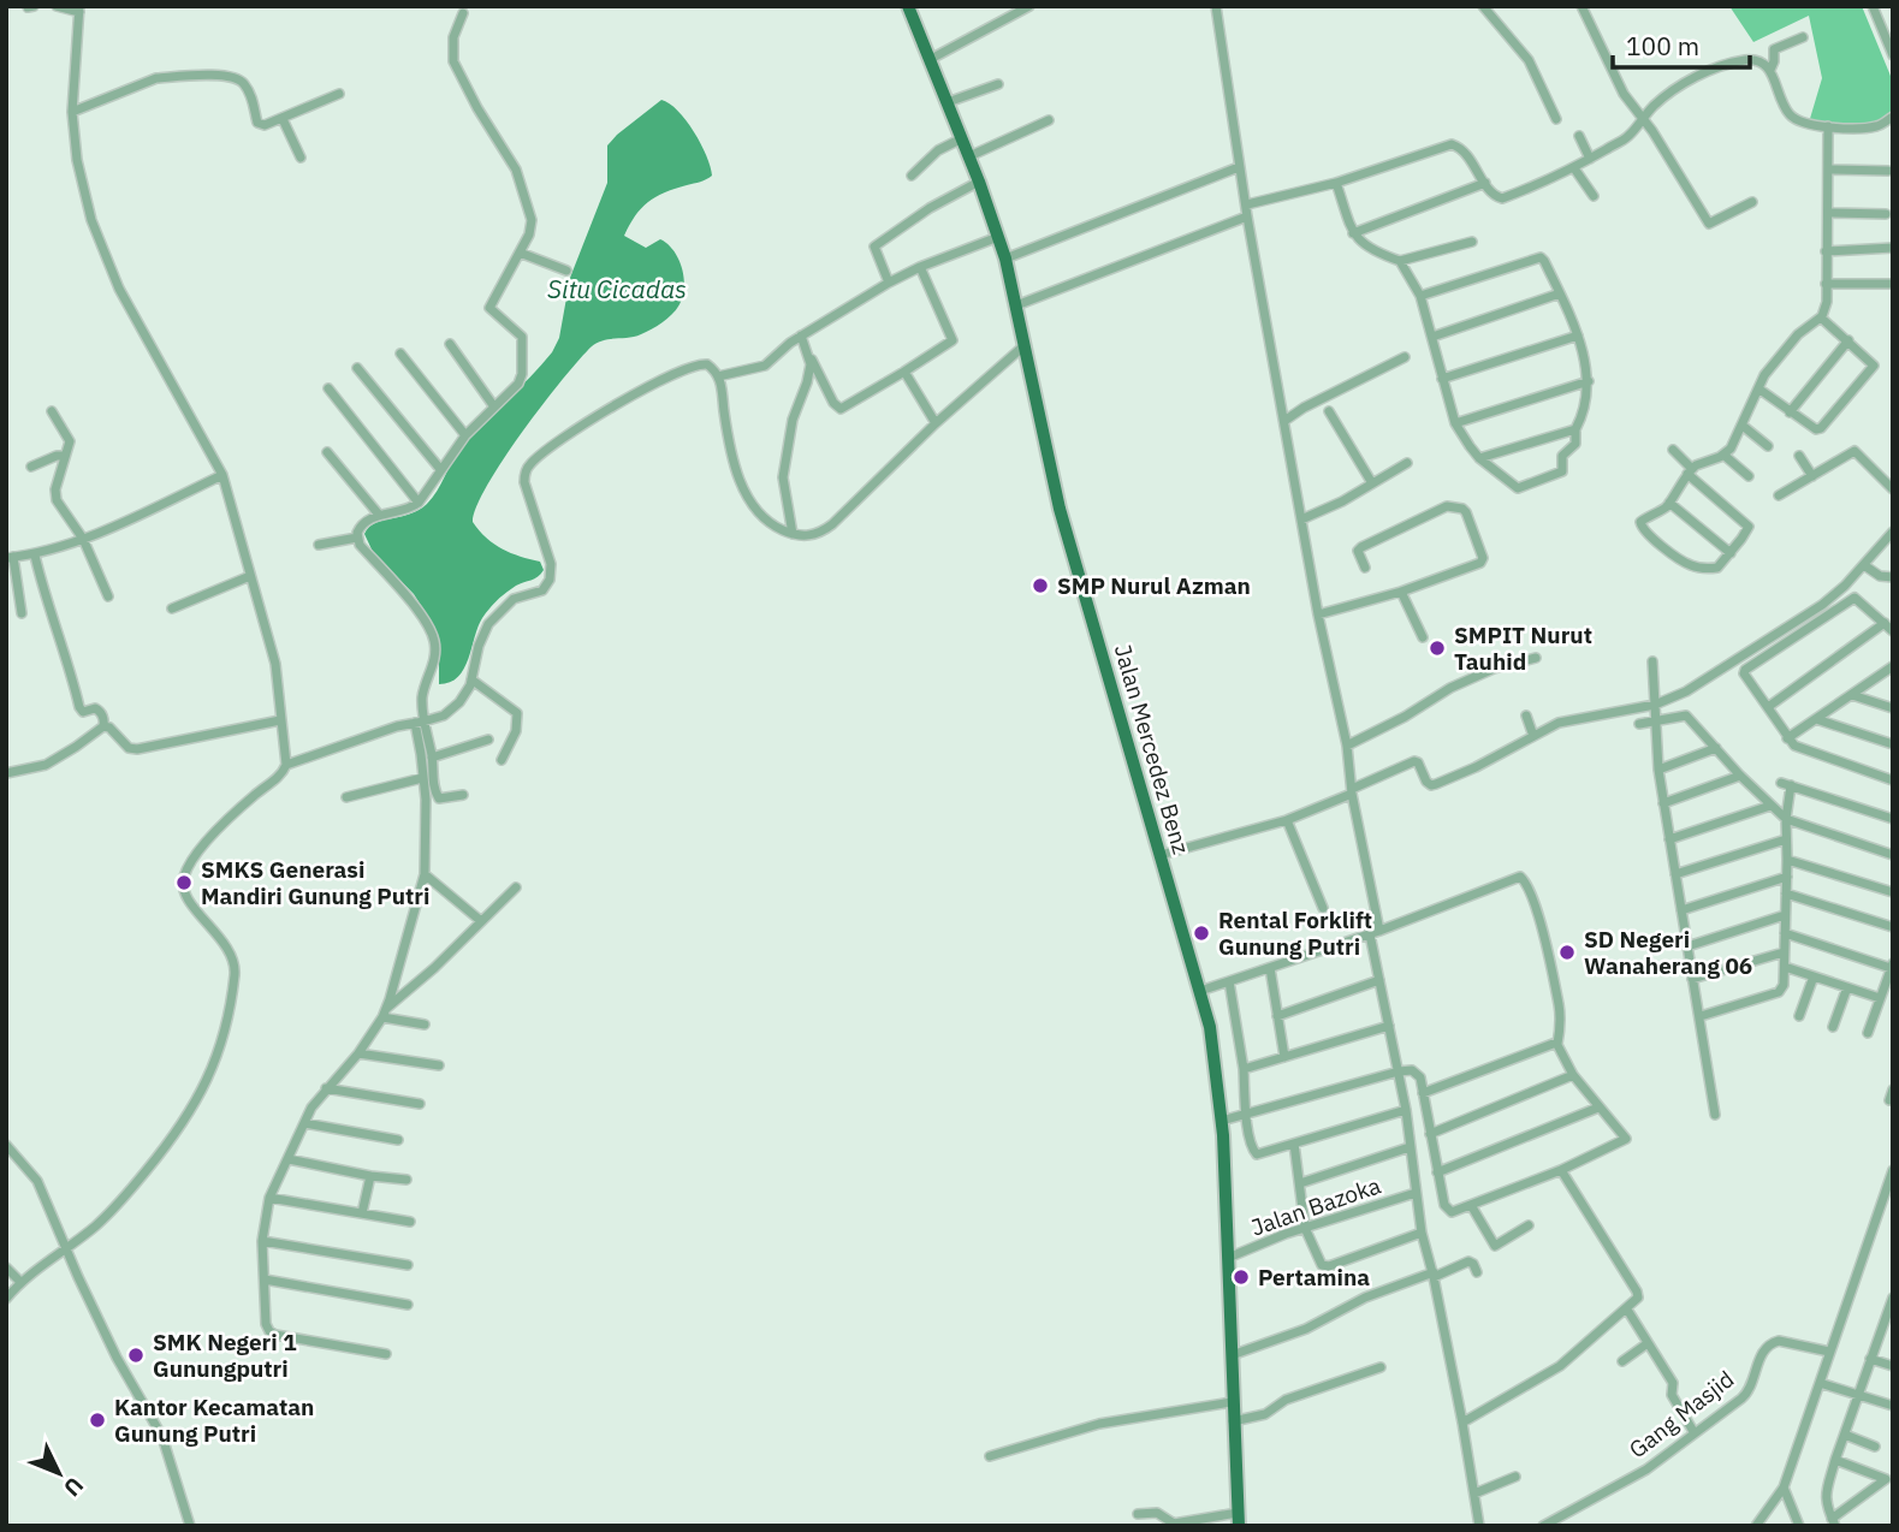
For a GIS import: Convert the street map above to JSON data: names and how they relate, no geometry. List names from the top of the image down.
{
  "streets": {
    "main road": ["Jalan Mercedez Benz"],
    "street": ["Jalan Bazoka", "Gang Masjid"]
  },
  "crossings": [
    ["Jalan Mercedez Benz", "Jalan Bazoka"]
  ],
  "water": ["Situ Cicadas"],
  "places": [
    "SMP Nurul Azman",
    "SMPIT Nurut Tauhid",
    "SMKS Generasi Mandiri Gunung Putri",
    "Rental Forklift Gunung Putri",
    "SD Negeri Wanaherang 06",
    "Pertamina",
    "SMK Negeri 1 Gunungputri",
    "Kantor Kecamatan Gunung Putri"
  ],
  "scale_bar": "100 m",
  "north": "bottom right"
}
